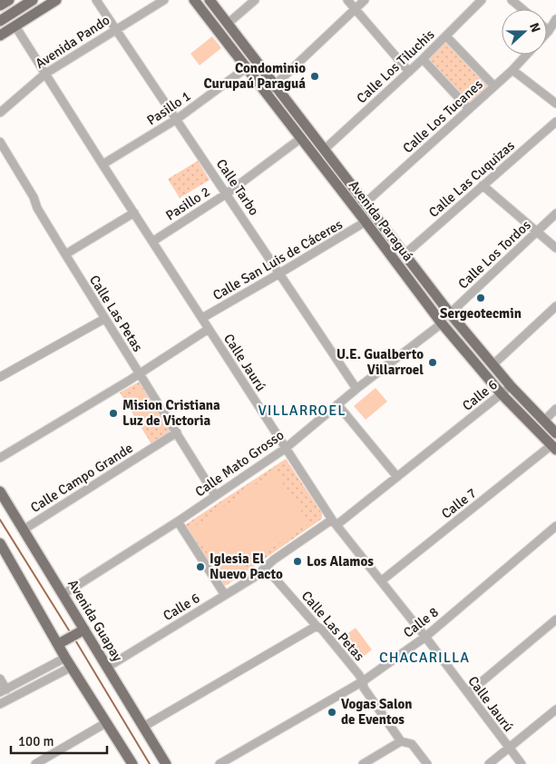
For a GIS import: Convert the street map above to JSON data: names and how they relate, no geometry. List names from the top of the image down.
{
  "streets": {
    "main road": ["Avenida Paraguá", "Avenida Guapay"],
    "street": [
      "Avenida Pando",
      "Calle Los Tiluchis",
      "Pasillo 1",
      "Calle Los Tucanes",
      "Calle Las Cuquizas",
      "Calle Tarbo",
      "Pasillo 2",
      "Calle Los Tordos",
      "Calle San Luis de Cáceres",
      "Calle Las Petas",
      "Calle Jaurú",
      "Calle 6",
      "Calle Mato Grosso",
      "Calle Campo Grande",
      "Calle 7",
      "Calle 8"
    ]
  },
  "crossings": [
    ["Avenida Pando", "Calle Tarbo"],
    ["Avenida Pando", "Calle Jaurú"],
    ["Calle Los Tiluchis", "Avenida Paraguá"],
    ["Pasillo 1", "Calle Tarbo"],
    ["Pasillo 1", "Avenida Paraguá"],
    ["Pasillo 1", "Calle Jaurú"],
    ["Calle Los Tucanes", "Avenida Paraguá"],
    ["Calle Las Cuquizas", "Avenida Paraguá"],
    ["Calle Tarbo", "Pasillo 2"],
    ["Calle Tarbo", "Calle San Luis de Cáceres"],
    ["Calle Tarbo", "Calle Mato Grosso"],
    ["Pasillo 2", "Avenida Paraguá"],
    ["Pasillo 2", "Calle Jaurú"],
    ["Avenida Paraguá", "Calle Los Tordos"],
    ["Avenida Paraguá", "Calle San Luis de Cáceres"],
    ["Avenida Paraguá", "Calle 6"],
    ["Avenida Paraguá", "Calle Mato Grosso"],
    ["Avenida Paraguá", "Calle 7"],
    ["Calle San Luis de Cáceres", "Calle Jaurú"],
    ["Calle Las Petas", "Calle 6"],
    ["Calle Las Petas", "Calle Mato Grosso"],
    ["Calle Las Petas", "Calle Campo Grande"],
    ["Calle Las Petas", "Calle 8"],
    ["Calle Jaurú", "Calle 6"],
    ["Calle Jaurú", "Calle Mato Grosso"],
    ["Calle Jaurú", "Calle 7"],
    ["Calle Jaurú", "Calle 8"],
    ["Calle 6", "Avenida Guapay"],
    ["Calle Mato Grosso", "Avenida Guapay"],
    ["Calle Campo Grande", "Avenida Guapay"]
  ],
  "districts": ["VILLARROEL", "CHACARILLA"],
  "places": [
    "Condominio Curupaú Paraguá",
    "Sergeotecmin",
    "U.E. Gualberto Villarroel",
    "Mision Cristiana Luz de Victoria",
    "Los Alamos",
    "Iglesia El Nuevo Pacto",
    "Vogas Salon de Eventos"
  ],
  "scale_bar": "100 m",
  "north": "right"
}
